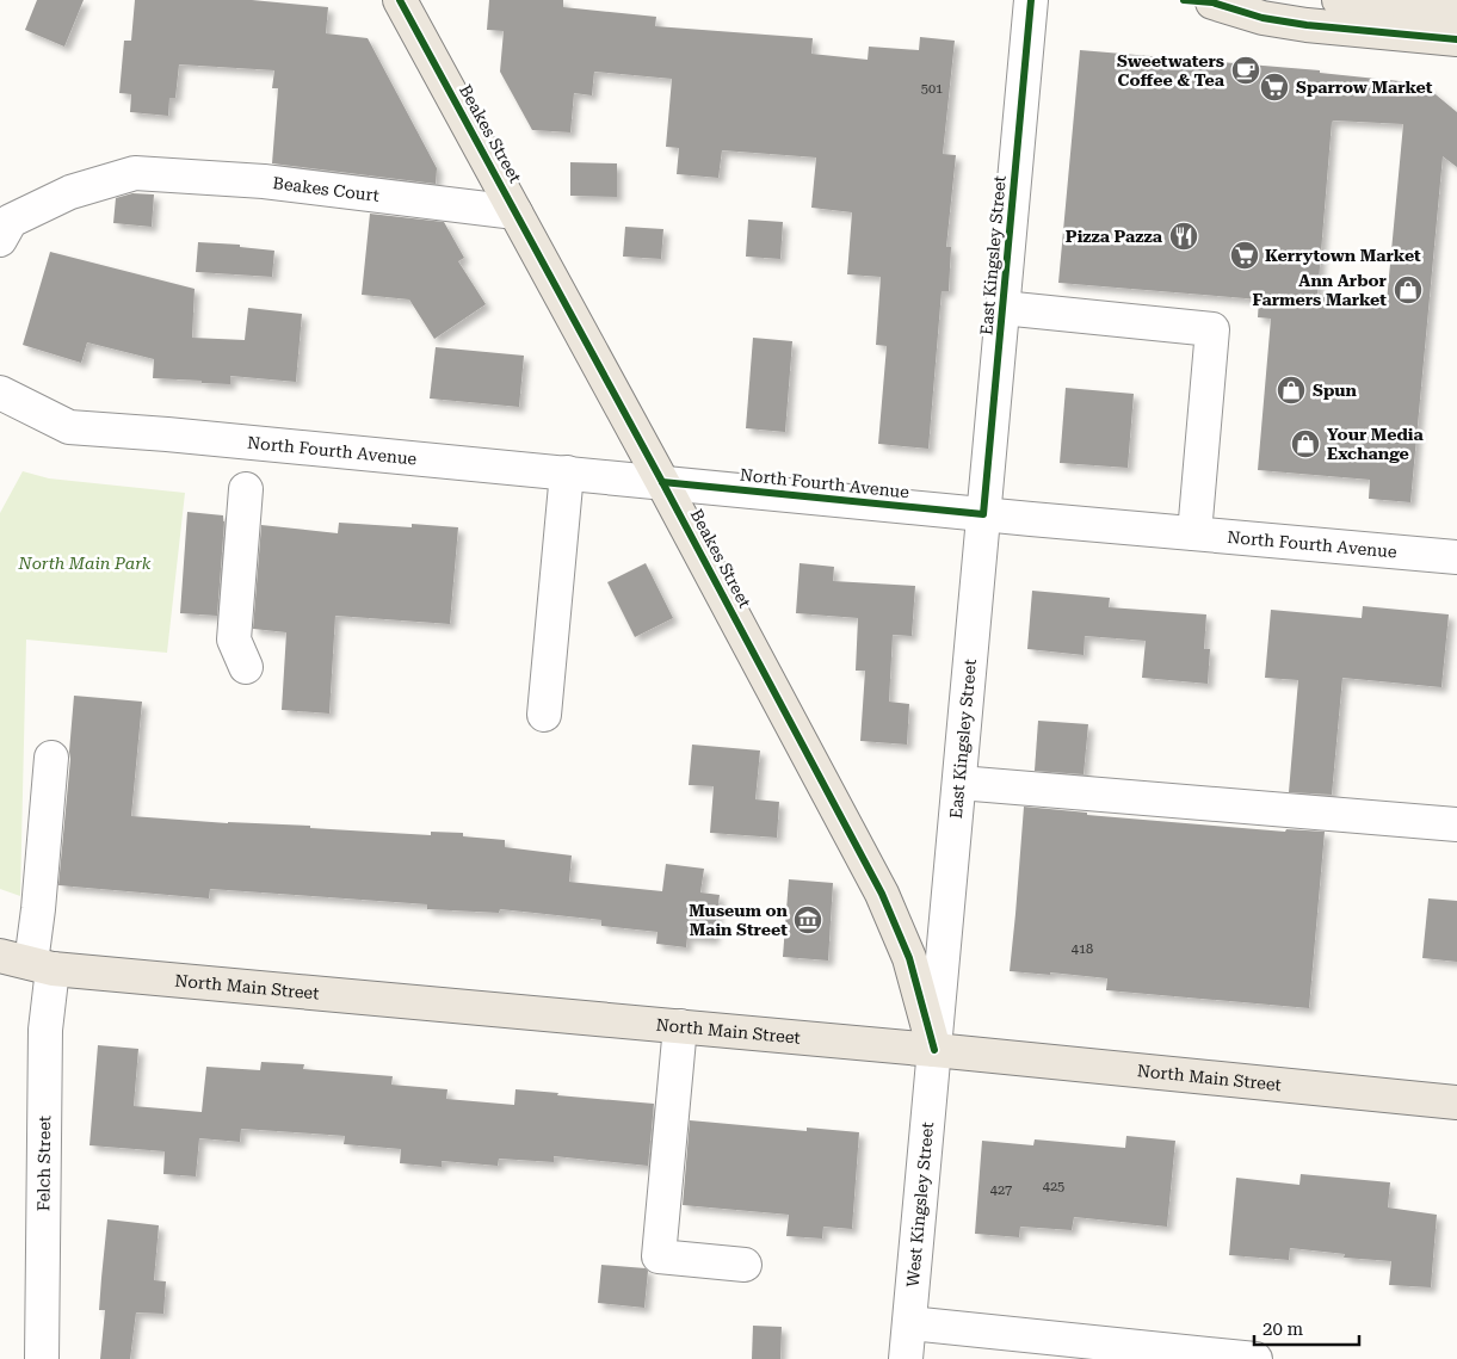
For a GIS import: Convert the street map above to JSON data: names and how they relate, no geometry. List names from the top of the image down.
{
  "streets": {
    "main road": ["Beakes Street", "North Main Street"],
    "street": [
      "Beakes Court",
      "East Kingsley Street",
      "North Fourth Avenue",
      "Felch Street",
      "West Kingsley Street"
    ]
  },
  "crossings": [
    ["Beakes Street", "Beakes Court"],
    ["Beakes Street", "East Kingsley Street"],
    ["Beakes Street", "North Fourth Avenue"],
    ["Beakes Street", "North Main Street"],
    ["Beakes Street", "West Kingsley Street"],
    ["East Kingsley Street", "North Fourth Avenue"],
    ["East Kingsley Street", "North Main Street"],
    ["East Kingsley Street", "West Kingsley Street"],
    ["North Main Street", "Felch Street"],
    ["North Main Street", "West Kingsley Street"]
  ],
  "parks": ["North Main Park"],
  "places": {
    "cafe": ["Sweetwaters Coffee & Tea"],
    "supermarket": ["Sparrow Market", "Kerrytown Market"],
    "restaurant": ["Pizza Pazza"],
    "shop": ["Ann Arbor Farmers Market", "Spun", "Your Media Exchange"],
    "museum": ["Museum on Main Street"]
  },
  "house_numbers": [
    "501",
    "418",
    "425",
    "427"
  ],
  "scale_bar": "20 m"
}
